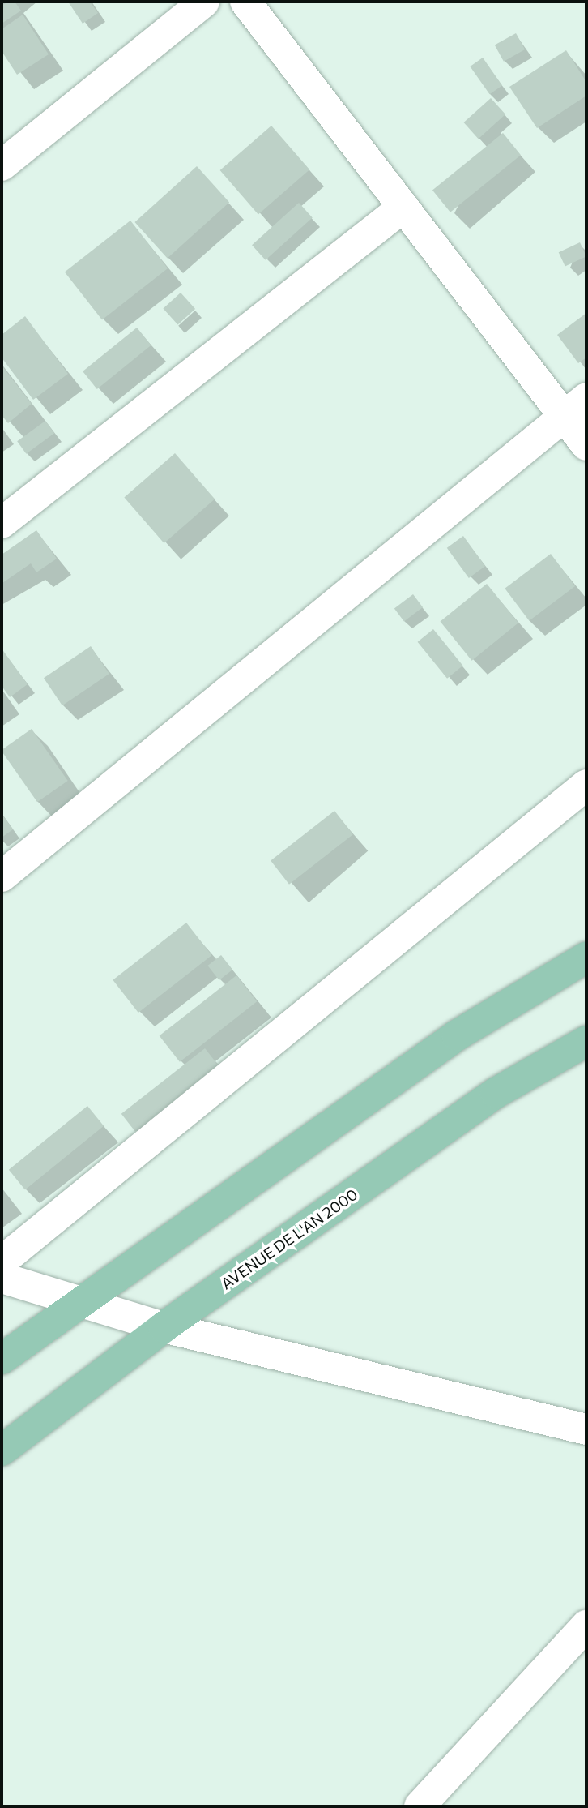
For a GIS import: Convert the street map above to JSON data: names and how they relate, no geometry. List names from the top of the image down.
{
  "streets": {
    "main road": ["AVENUE DE L'AN 2000"]
  }
}
